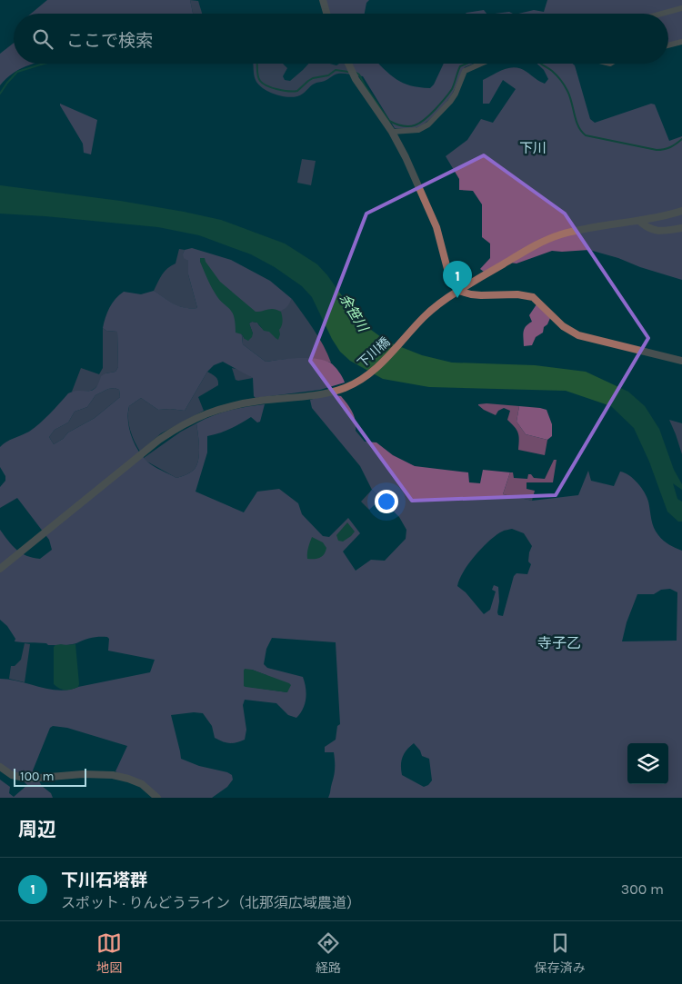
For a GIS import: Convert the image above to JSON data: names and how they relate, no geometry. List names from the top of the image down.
{
  "streets": {
    "street": ["下川橋"]
  },
  "districts": ["下川", "寺子乙"],
  "water": ["余笹川"],
  "scale_bar": "100 m",
  "page": {
    "search": "ここで検索",
    "pins": "1",
    "scale": "100 m",
    "heading": "周辺",
    "list": [
      {
        "mark": "1",
        "name": "下川石塔群",
        "note": "スポット · りんどうライン（北那須広域農道）",
        "value": "300 m"
      }
    ],
    "nav": ["地図", "経路", "保存済み"]
  }
}
